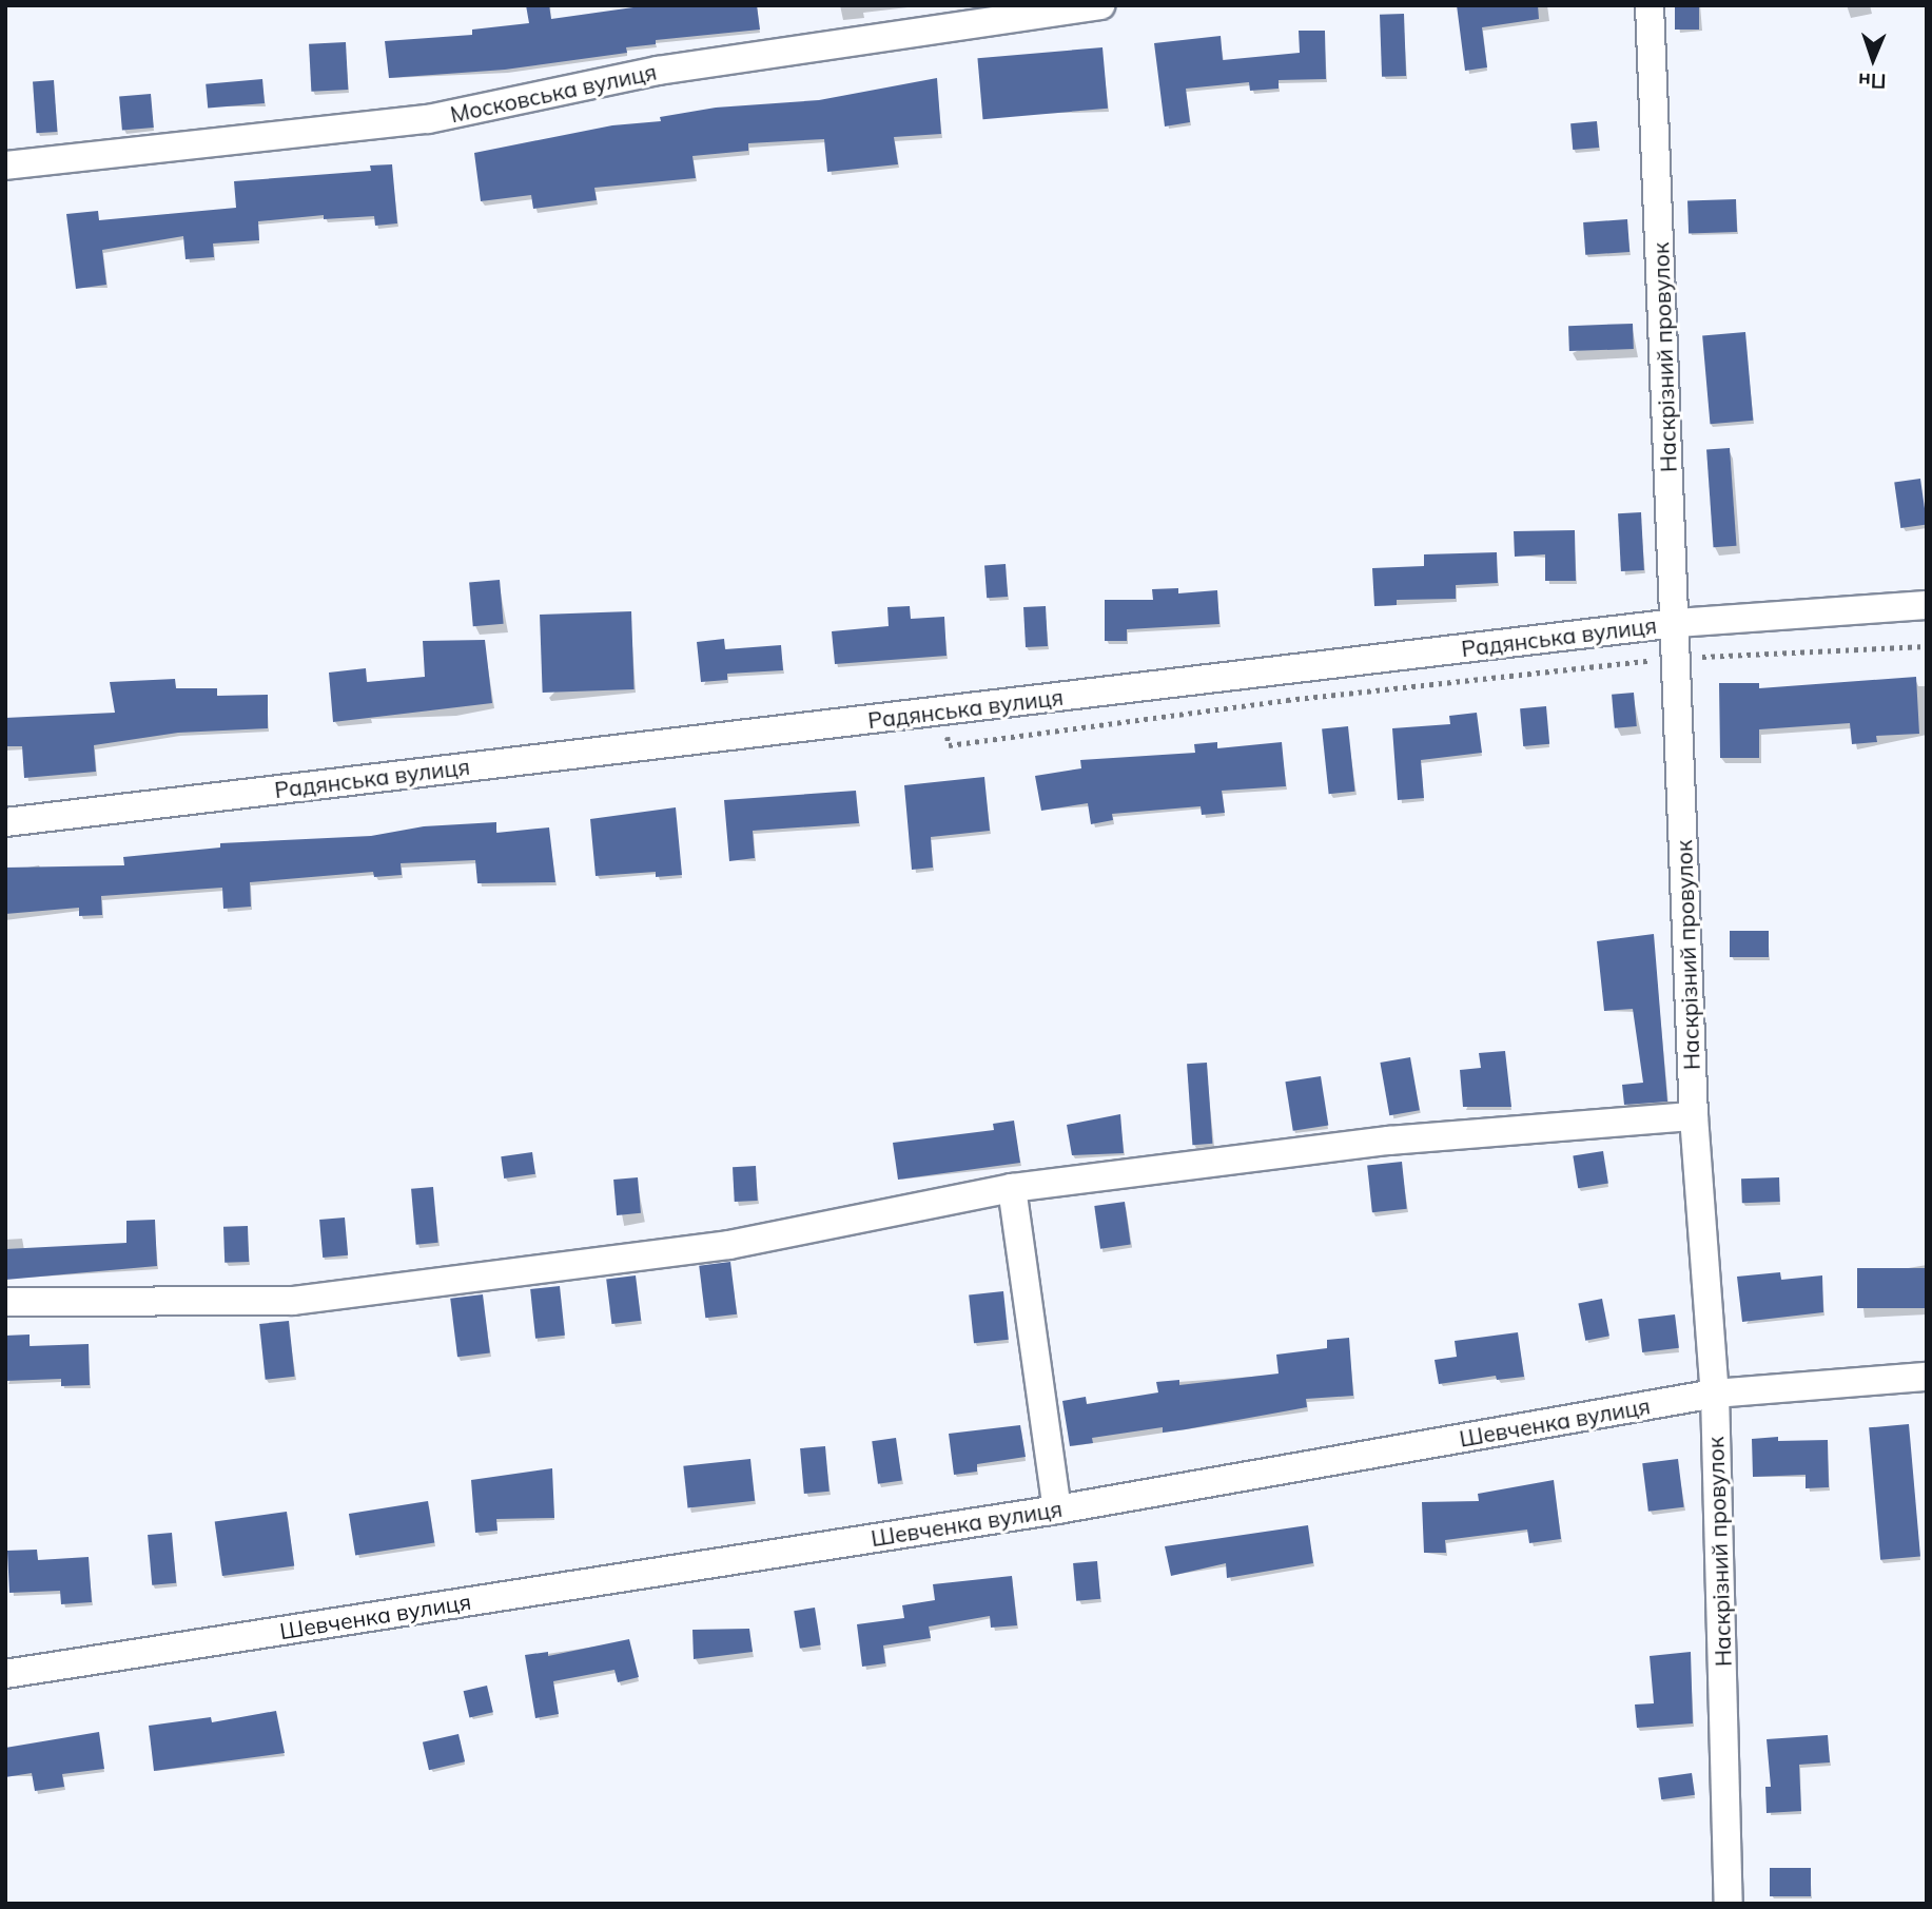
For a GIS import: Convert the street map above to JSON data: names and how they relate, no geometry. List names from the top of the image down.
{
  "streets": {
    "street": [
      "Московська вулиця",
      "Наскрізний провулок",
      "Радянська вулиця",
      "Шевченка вулиця"
    ]
  },
  "crossings": [
    ["Наскрізний провулок", "Радянська вулиця"],
    ["Наскрізний провулок", "Шевченка вулиця"]
  ],
  "north": "bottom"
}
